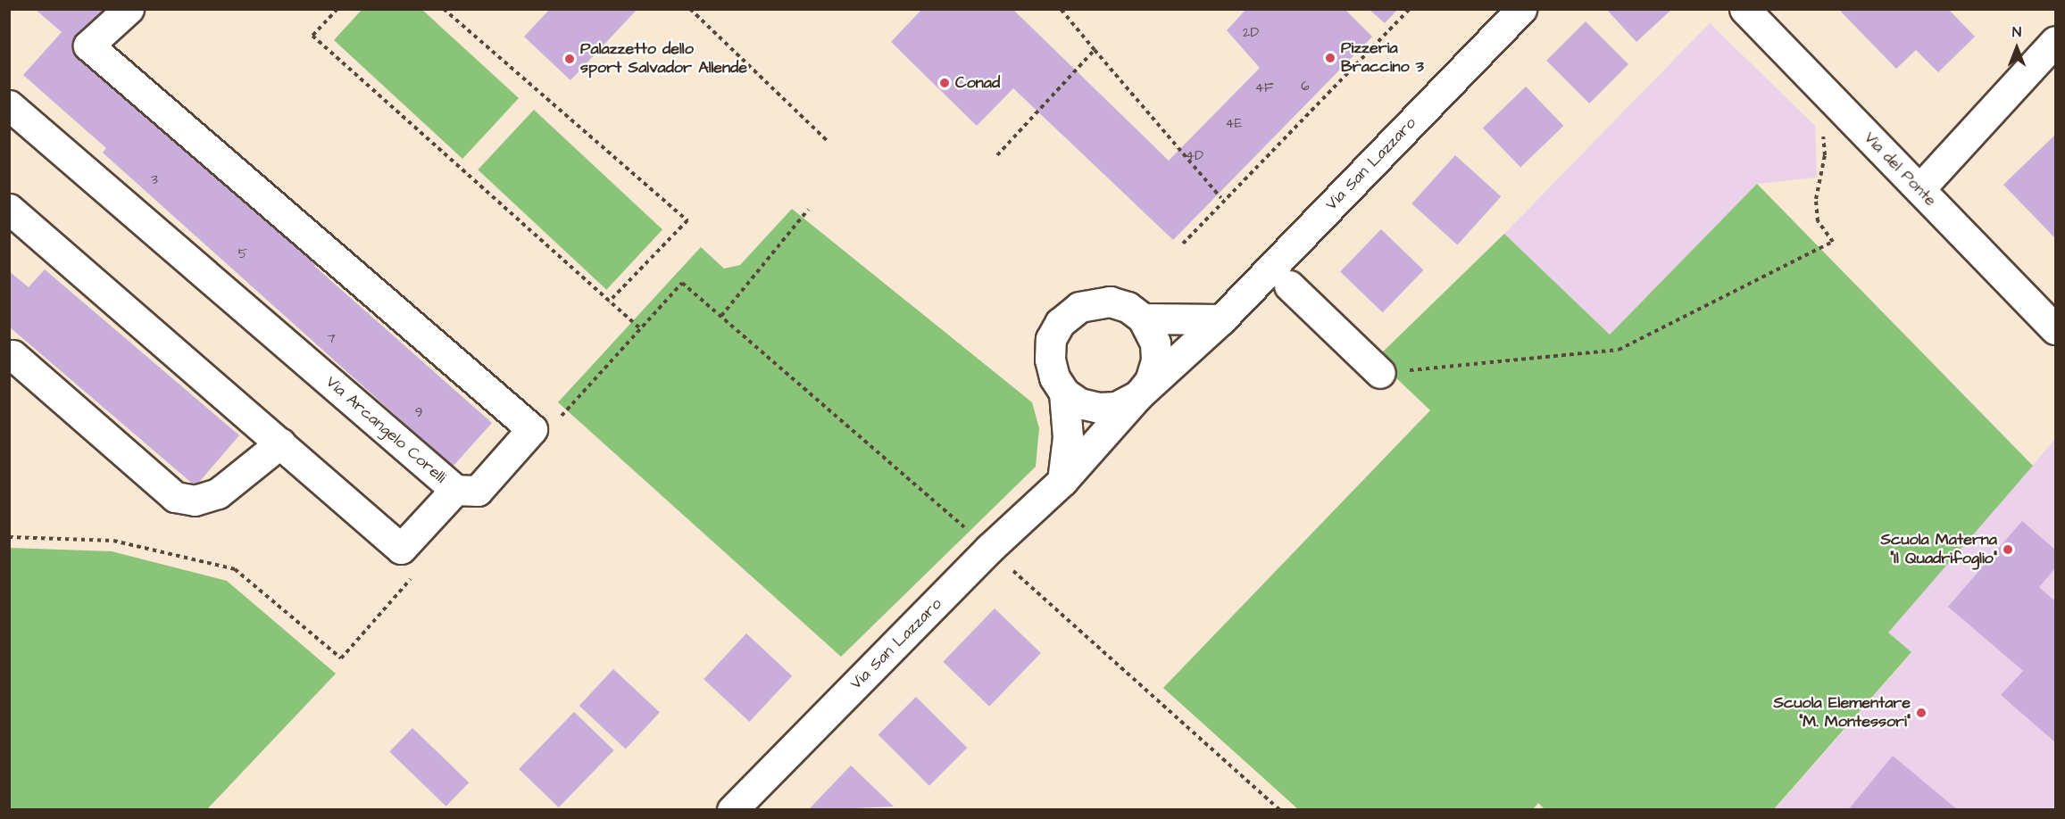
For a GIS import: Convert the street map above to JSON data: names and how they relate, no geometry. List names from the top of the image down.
{
  "streets": {
    "street": ["Via San Lazzaro", "Via del Ponte", "Via Arcangelo Corelli"]
  },
  "places": [
    "Pizzeria Braccino 3",
    "Palazzetto dello sport Salvador Allende",
    "Conad",
    "Scuola Materna \"Il Quadrifoglio\"",
    "Scuola Elementare \"M. Montessori\""
  ],
  "house_numbers": [
    "2D",
    "6",
    "4F",
    "4E",
    "4D",
    "3",
    "5",
    "7",
    "9"
  ],
  "north": "top"
}
